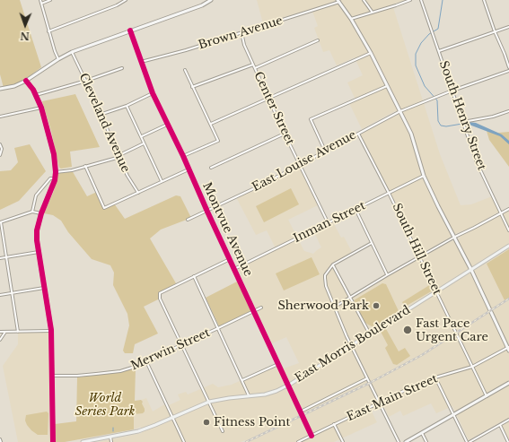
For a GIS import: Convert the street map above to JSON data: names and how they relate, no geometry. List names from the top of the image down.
{
  "streets": {
    "main road": ["East Morris Boulevard"],
    "street": [
      "Brown Avenue",
      "Center Street",
      "South Henry Street",
      "Cleveland Avenue",
      "East Louise Avenue",
      "Inman Street",
      "Montvue Avenue",
      "South Hill Street",
      "Merwin Street",
      "East Main Street"
    ]
  },
  "crossings": [
    ["Brown Avenue", "Center Street"],
    ["Brown Avenue", "Montvue Avenue"],
    ["Center Street", "East Louise Avenue"],
    ["Center Street", "Inman Street"],
    ["South Henry Street", "East Louise Avenue"],
    ["East Louise Avenue", "Montvue Avenue"],
    ["East Louise Avenue", "South Hill Street"],
    ["Inman Street", "Montvue Avenue"],
    ["Inman Street", "South Hill Street"],
    ["Montvue Avenue", "East Morris Boulevard"],
    ["Montvue Avenue", "Merwin Street"],
    ["Montvue Avenue", "East Main Street"],
    ["South Hill Street", "East Morris Boulevard"],
    ["South Hill Street", "East Main Street"]
  ],
  "parks": ["World Series Park"],
  "places": ["Sherwood Park", "Fast Pace Urgent Care", "Fitness Point"],
  "north": "bottom"
}
